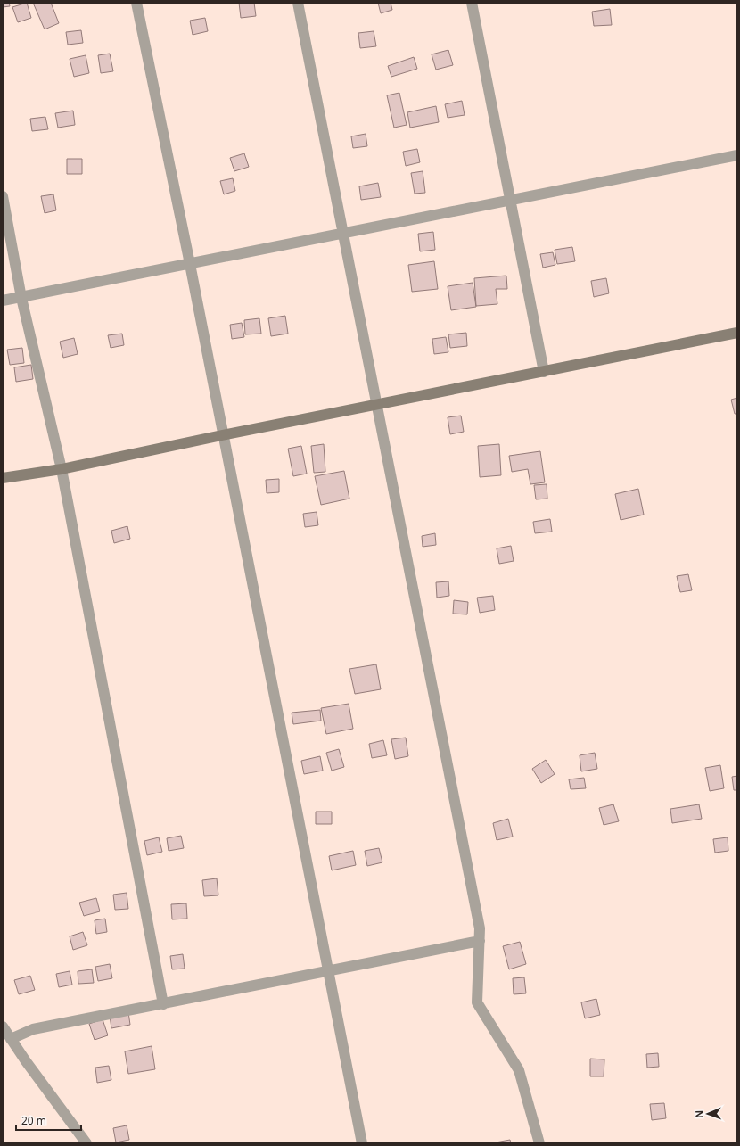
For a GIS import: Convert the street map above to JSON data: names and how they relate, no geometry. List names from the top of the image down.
{
  "scale_bar": "20 m",
  "north": "left"
}
